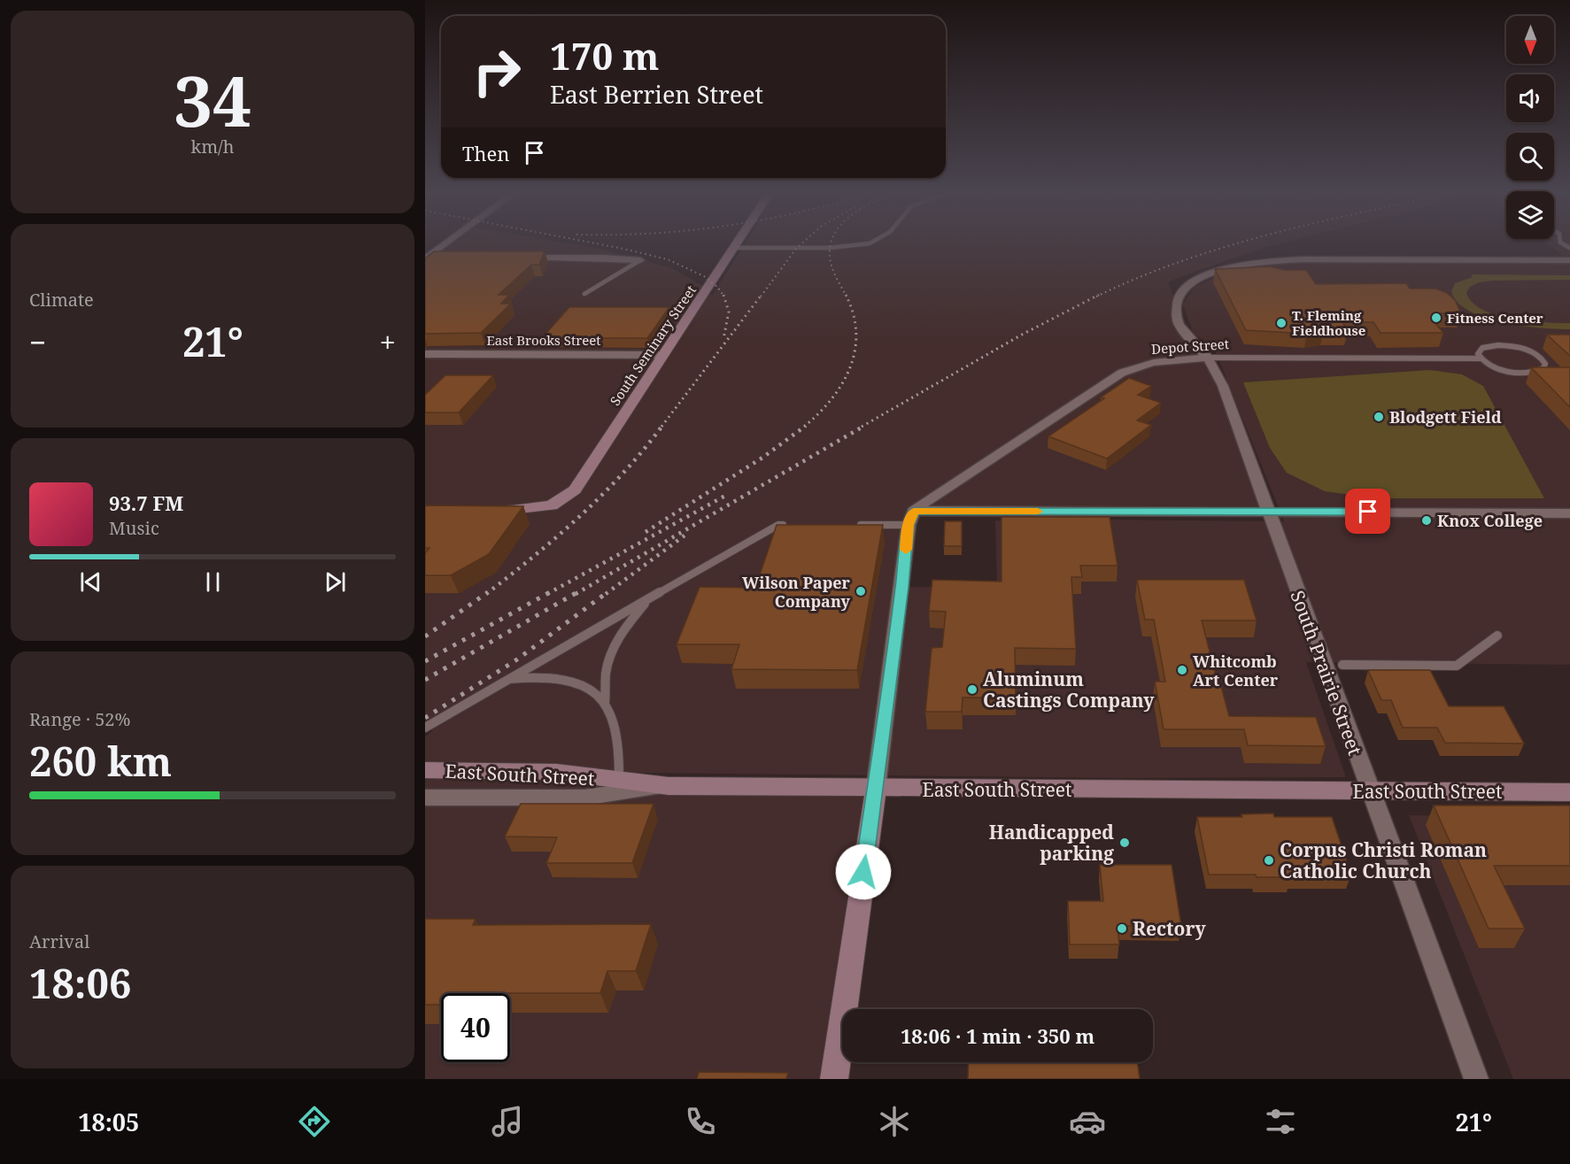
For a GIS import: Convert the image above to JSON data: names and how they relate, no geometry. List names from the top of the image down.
{
  "streets": {
    "street": [
      "East Brooks Street",
      "South Seminary Street",
      "Depot Street",
      "South Prairie Street",
      "East South Street"
    ]
  },
  "crossings": [
    ["East Brooks Street", "South Seminary Street"],
    ["Depot Street", "South Prairie Street"],
    ["South Prairie Street", "East South Street"]
  ],
  "places": [
    "Fitness Center",
    "T. Fleming Fieldhouse",
    "Blodgett Field",
    "Knox College",
    "Wilson Paper Company",
    "Whitcomb Art Center",
    "Aluminum Castings Company",
    "Handicapped parking",
    "Corpus Christi Roman Catholic Church",
    "Rectory"
  ],
  "north": "bottom",
  "page": {
    "tile": [
      ["34", "km/h"],
      "Climate",
      ["Range · 52%", "260 km"],
      ["Arrival", "18:06"]
    ],
    "turn": ["170 m", "East Berrien Street"],
    "then": "Then",
    "heat": ["−", "21°", "+"],
    "song": ["93.7 FM", "Music"],
    "limit": "40",
    "trip": "18:06 · 1 min · 350 m",
    "tabs": ["18:05", "21°"]
  }
}
